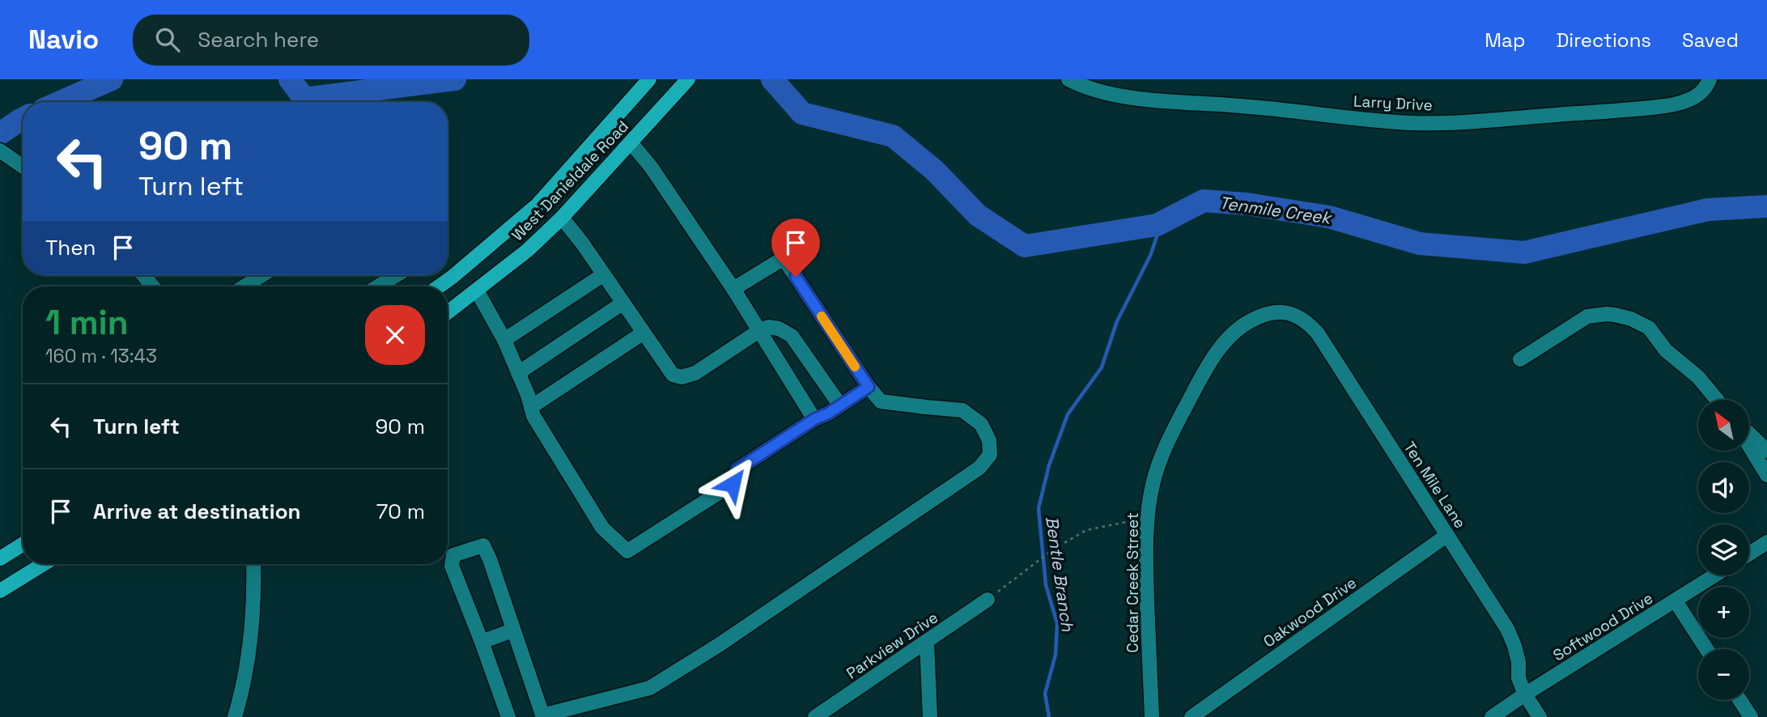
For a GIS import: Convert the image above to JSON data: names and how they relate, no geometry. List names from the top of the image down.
{
  "streets": {
    "main road": ["West Danieldale Road"],
    "street": [
      "Larry Drive",
      "Ten Mile Lane",
      "Cedar Creek Street",
      "Oakwood Drive",
      "Softwood Drive",
      "Parkview Drive"
    ]
  },
  "crossings": [
    ["Ten Mile Lane", "Cedar Creek Street"],
    ["Ten Mile Lane", "Oakwood Drive"],
    ["Ten Mile Lane", "Softwood Drive"]
  ],
  "water": ["Tenmile Creek", "Bentle Branch"],
  "north": "top left",
  "page": {
    "header": "Navio",
    "search": "Search here",
    "nav": ["Map", "Directions", "Saved"],
    "turn": ["90 m", "Turn left"],
    "then": "Then",
    "heading": ["1 min", "160 m · 13:43"],
    "list": [
      {
        "name": "Turn left",
        "value": "90 m"
      },
      {
        "name": "Arrive at destination",
        "value": "70 m"
      }
    ],
    "map_buttons": ["+", "−"]
  }
}
